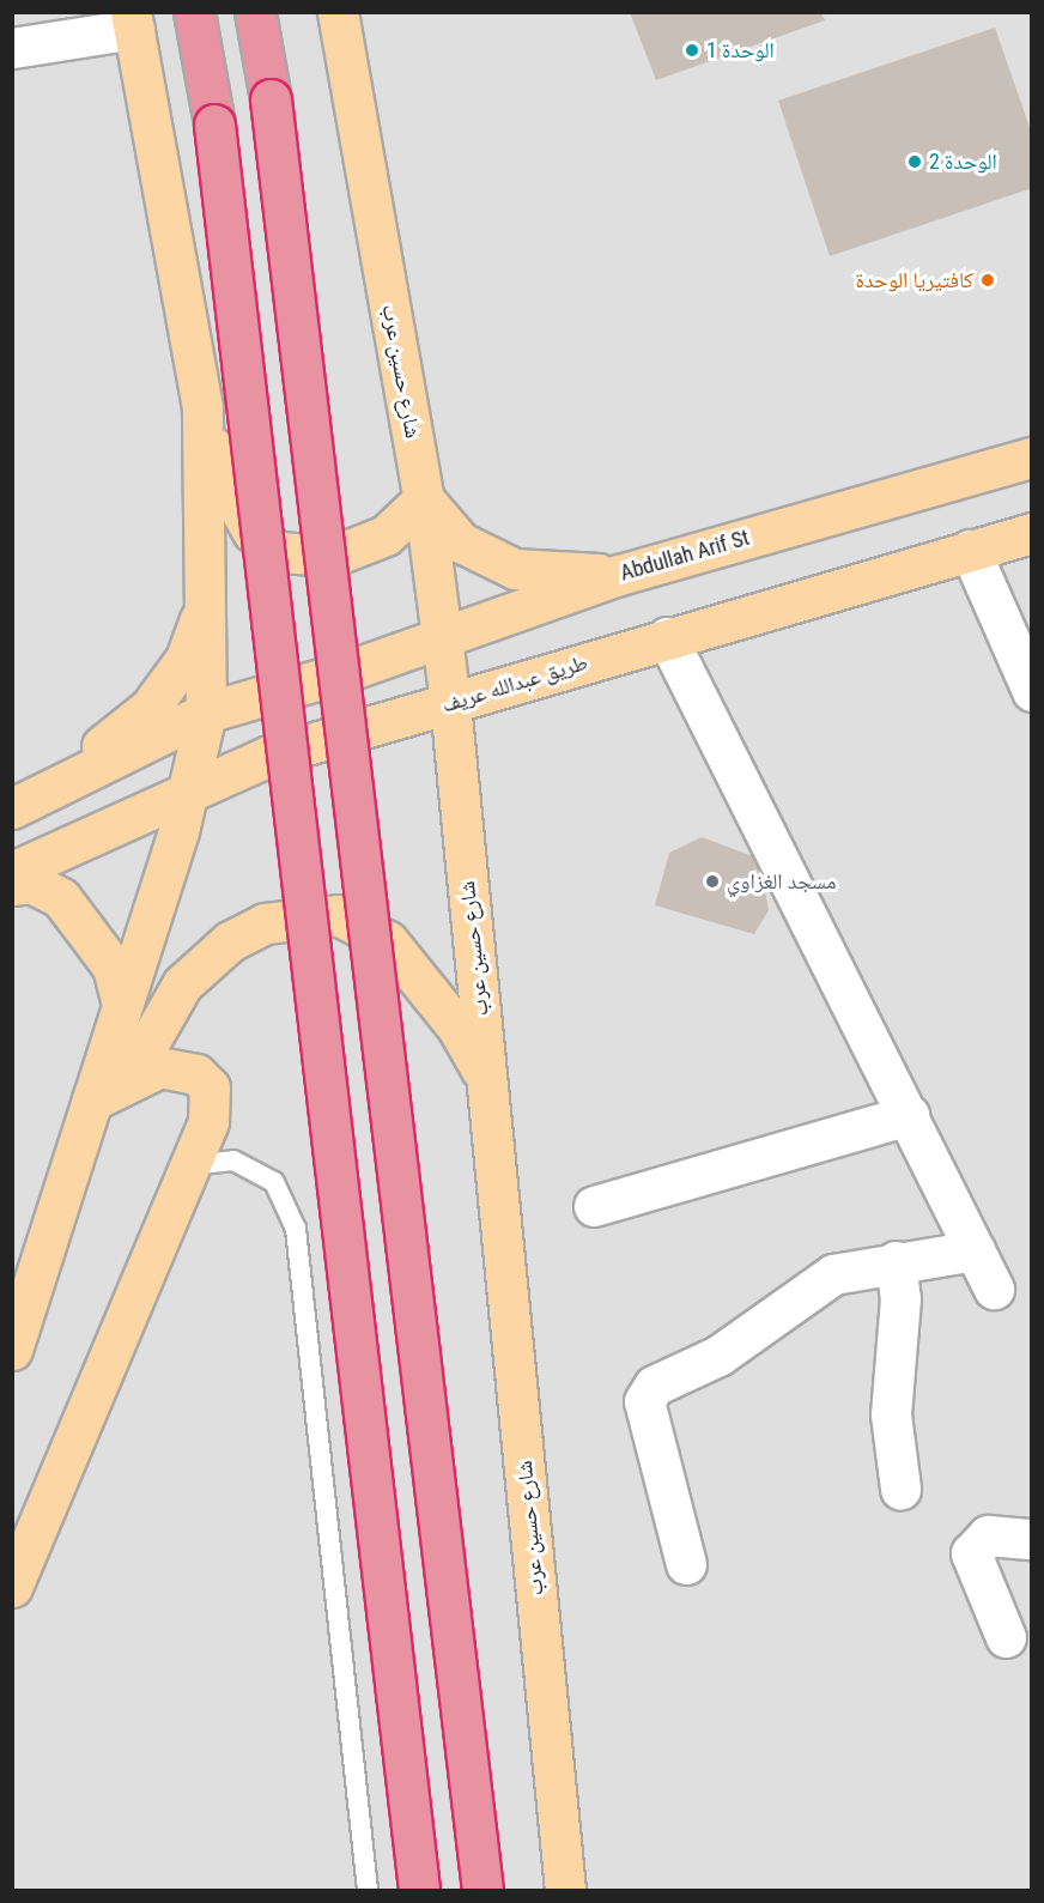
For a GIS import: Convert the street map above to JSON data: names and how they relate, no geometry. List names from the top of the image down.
{
  "streets": {
    "main road": ["شارع حسين عرب", "Abdullah Arif St", "طريق عبدالله عريف"]
  },
  "crossings": [
    ["شارع حسين عرب", "Abdullah Arif St"],
    ["شارع حسين عرب", "طريق عبدالله عريف"]
  ],
  "places": [
    "الوحدة 1",
    "الوحدة 2",
    "كافتيريا الوحدة",
    "مسجد الغزاوي"
  ]
}
